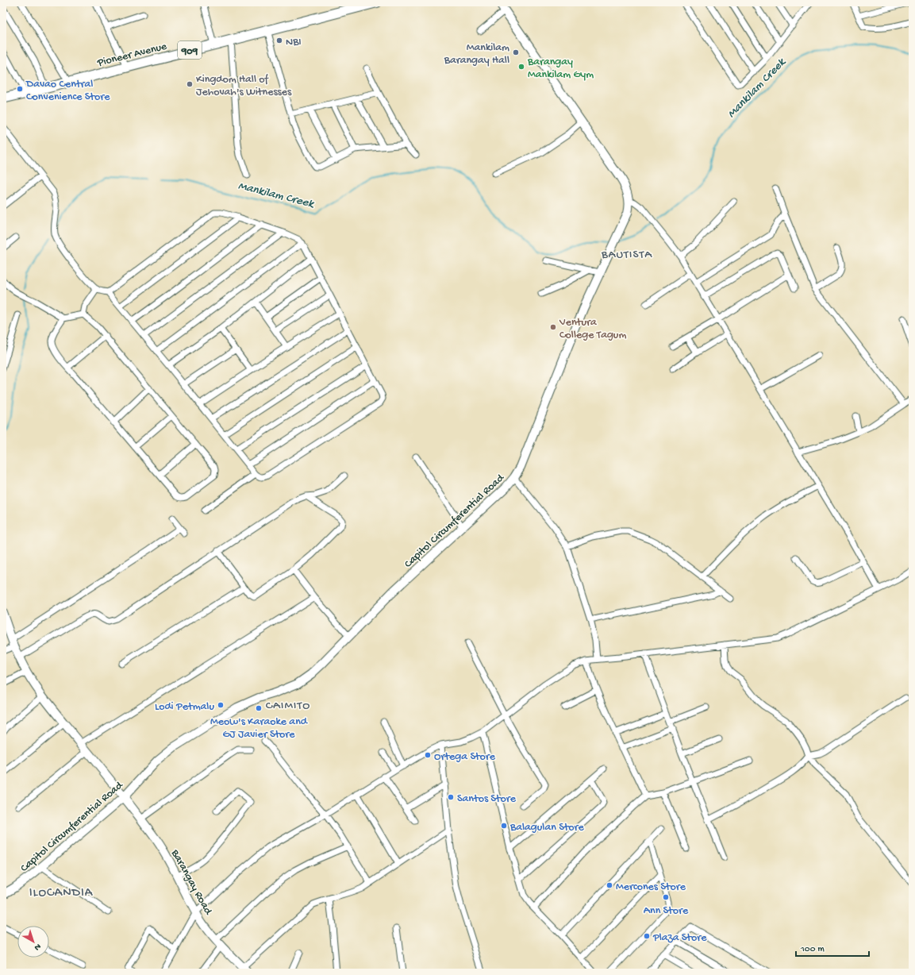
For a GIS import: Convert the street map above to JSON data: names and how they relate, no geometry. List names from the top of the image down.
{
  "streets": {
    "highway": ["909", "Pioneer Avenue"],
    "main road": ["Capitol Circumferential Road", "Barangay Road"]
  },
  "crossings": [
    ["Capitol Circumferential Road", "Barangay Road"]
  ],
  "districts": ["BAUTISTA", "CAIMITO", "ILOCANDIA"],
  "water": ["Mankilam Creek"],
  "places": [
    "NBI",
    "Mankilam Barangay Hall",
    "Barangay Mankilam Gym",
    "Kingdom Hall of Jehovah's Witnesses",
    "Davao Central Convenience Store",
    "Ventura College Tagum",
    "Lodi Petmalu",
    "Meow's Karaoke and GJ Javier Store",
    "Ortega Store",
    "Santos Store",
    "Balagulan Store",
    "Mercones Store",
    "Ann Store",
    "Plaza Store"
  ],
  "scale_bar": "100 m",
  "north": "bottom right"
}
